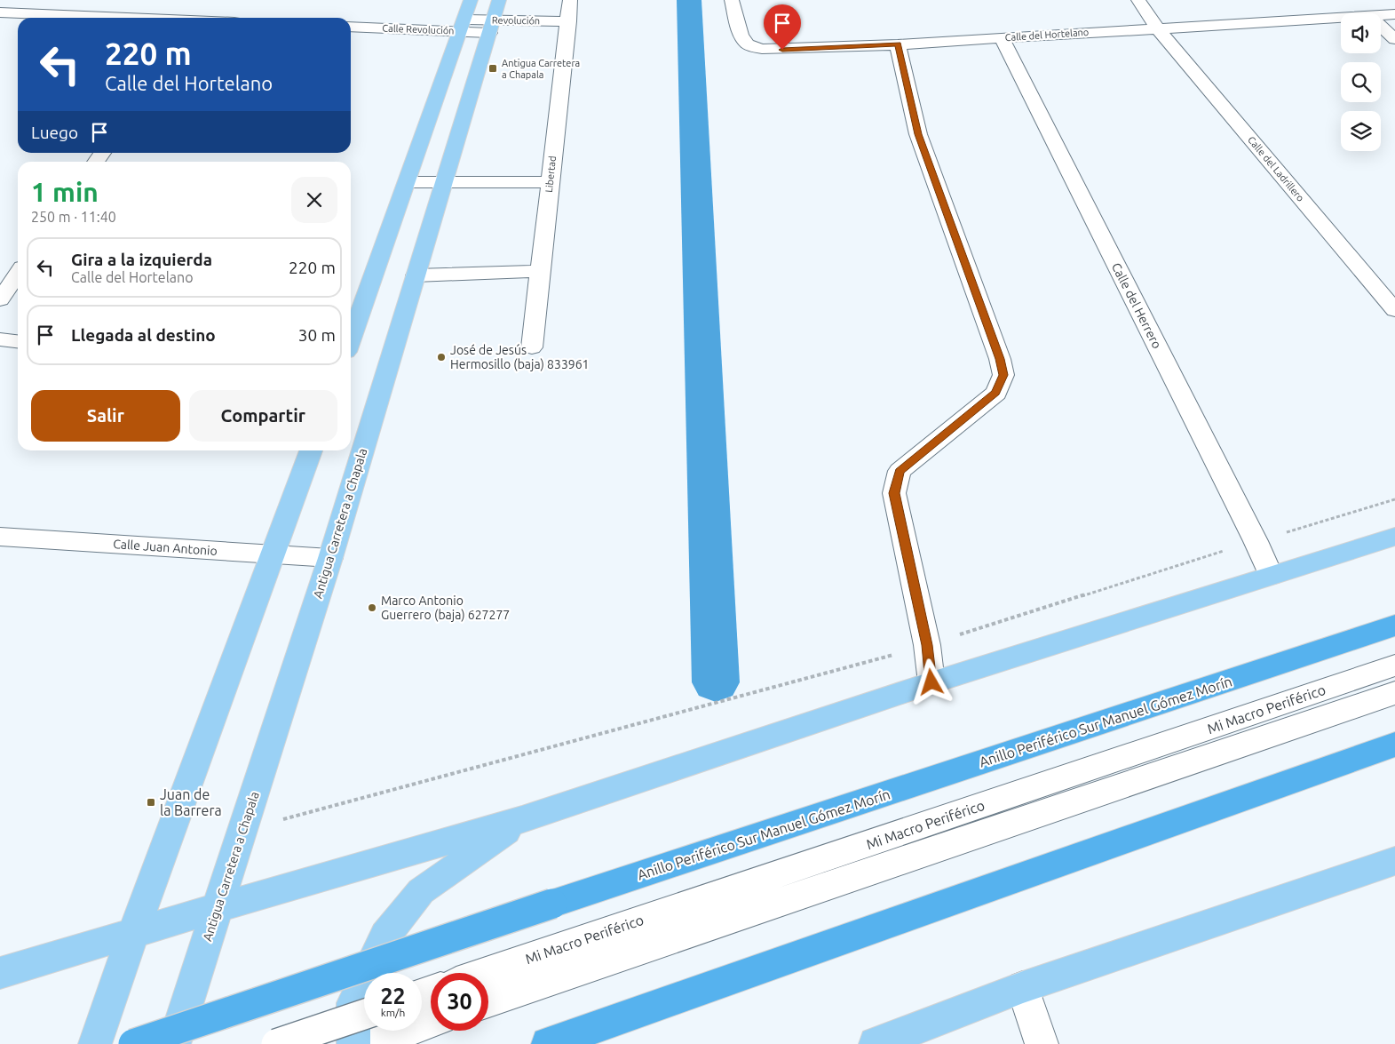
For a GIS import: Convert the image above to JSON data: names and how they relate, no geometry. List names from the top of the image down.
{
  "streets": {
    "highway": ["Anillo Periférico Sur Manuel Gómez Morín"],
    "main road": ["Antigua Carretera a Chapala"],
    "street": [
      "Revolución",
      "Calle Revolución",
      "Calle del Hortelano",
      "Calle del Ladrillero",
      "Libertad",
      "Calle del Herrero",
      "Calle Juan Antonio",
      "Mi Macro Periférico"
    ]
  },
  "crossings": [
    ["Revolución", "Calle Revolución"],
    ["Revolución", "Libertad"],
    ["Revolución", "Antigua Carretera a Chapala"],
    ["Calle Revolución", "Antigua Carretera a Chapala"],
    ["Calle del Hortelano", "Calle del Ladrillero"],
    ["Calle del Hortelano", "Calle del Herrero"],
    ["Antigua Carretera a Chapala", "Calle Juan Antonio"]
  ],
  "places": {
    "transit": ["Antigua Carretera a Chapala", "Juan de la Barrera"],
    "other": ["José de Jesús Hermosillo (baja) 833961", "Marco Antonio Guerrero (baja) 627277"]
  },
  "page": {
    "turn": ["220 m", "Calle del Hortelano"],
    "then": "Luego",
    "heading": ["1 min", "250 m · 11:40"],
    "list": [
      {
        "name": "Gira a la izquierda",
        "note": "Calle del Hortelano",
        "value": "220 m"
      },
      {
        "name": "Llegada al destino",
        "value": "30 m"
      }
    ],
    "buttons": ["Salir", "Compartir"],
    "speed": "22 km/h",
    "limit": "30"
  }
}
